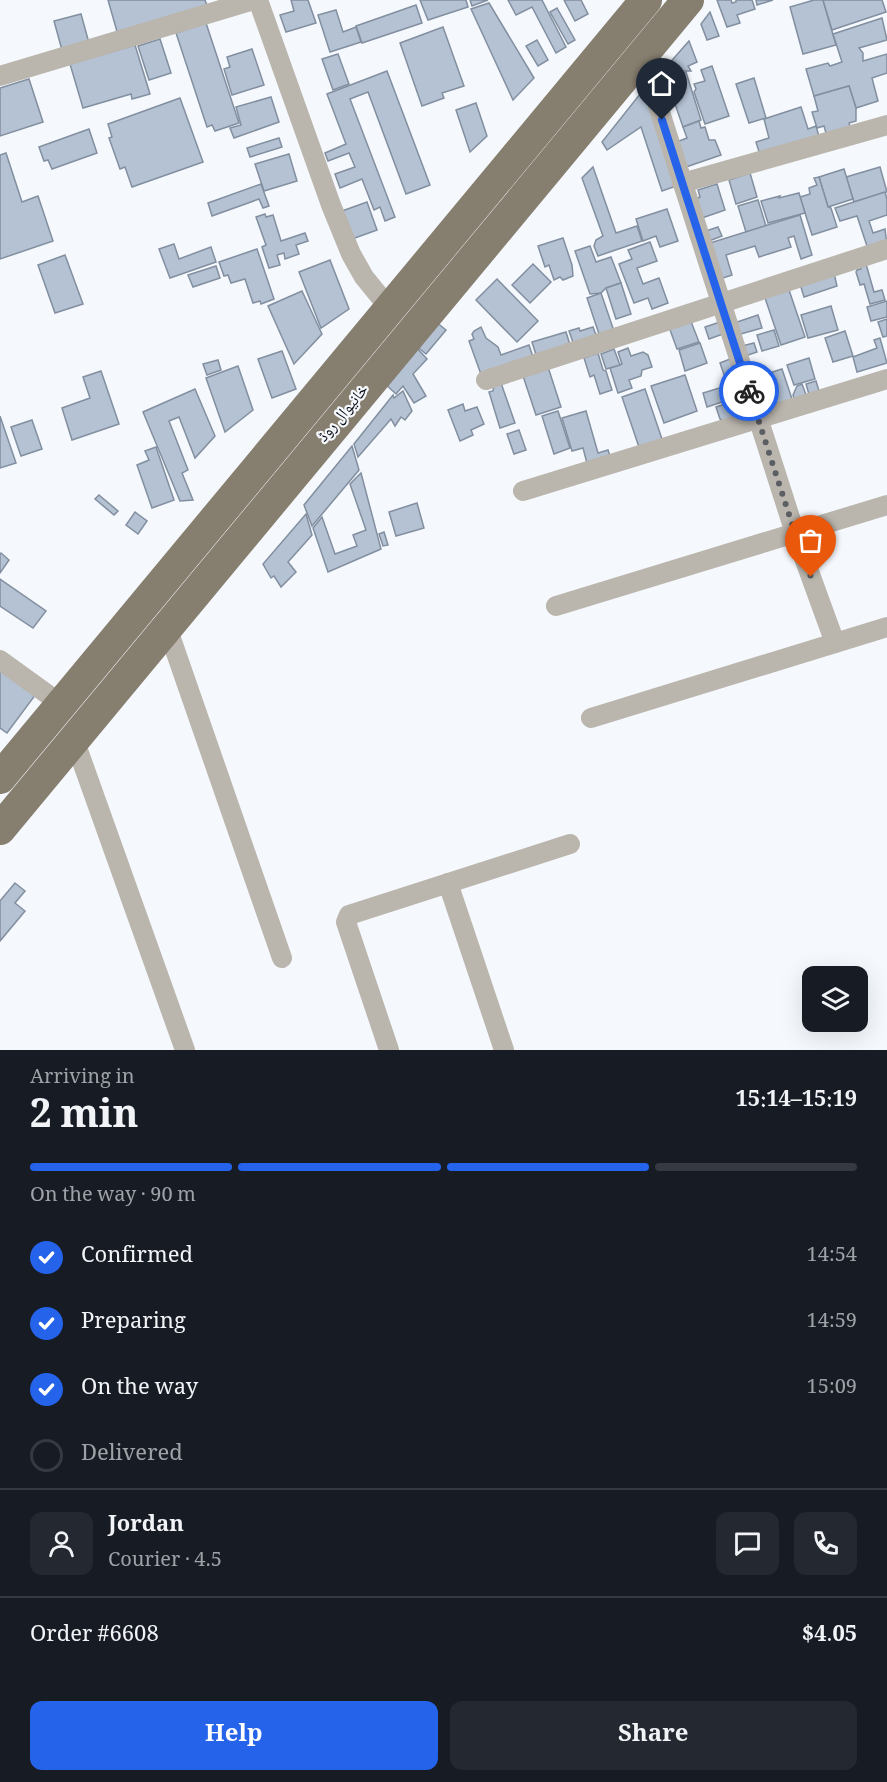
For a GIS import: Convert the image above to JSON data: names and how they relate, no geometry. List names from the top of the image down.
{
  "streets": {
    "main road": ["خانیوال روڈ"]
  },
  "page": {
    "heading": ["2 min", "Arriving in", "15:14–15:19"],
    "panel": [
      "Jordan",
      "Courier · 4.5",
      "Order #6608",
      "$4.05"
    ],
    "bar": "On the way · 90 m",
    "list": [
      ["Confirmed", "14:54"],
      ["Preparing", "14:59"],
      ["On the way", "15:09"],
      "Delivered"
    ],
    "buttons": ["Help", "Share"]
  }
}
